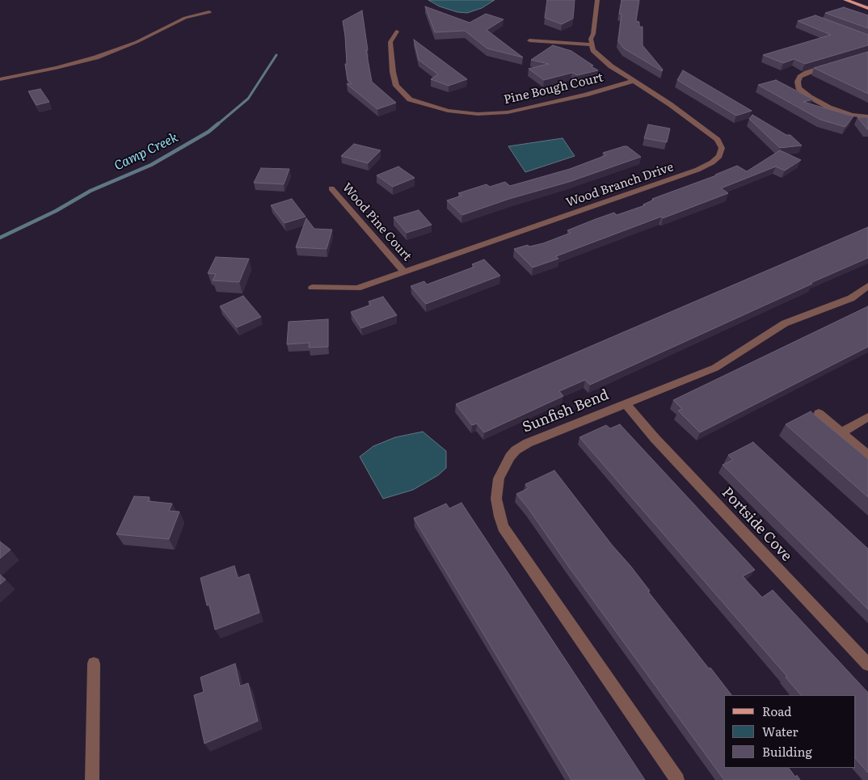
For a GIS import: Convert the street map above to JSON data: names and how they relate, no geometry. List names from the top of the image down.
{
  "streets": {
    "street": [
      "Pine Bough Court",
      "Wood Branch Drive",
      "Wood Pine Court",
      "Sunfish Bend",
      "Portside Cove"
    ]
  },
  "crossings": [
    ["Pine Bough Court", "Wood Branch Drive"],
    ["Wood Branch Drive", "Wood Pine Court"],
    ["Sunfish Bend", "Portside Cove"]
  ],
  "water": ["Camp Creek"],
  "legend": ["Road", "Water", "Building"]
}
